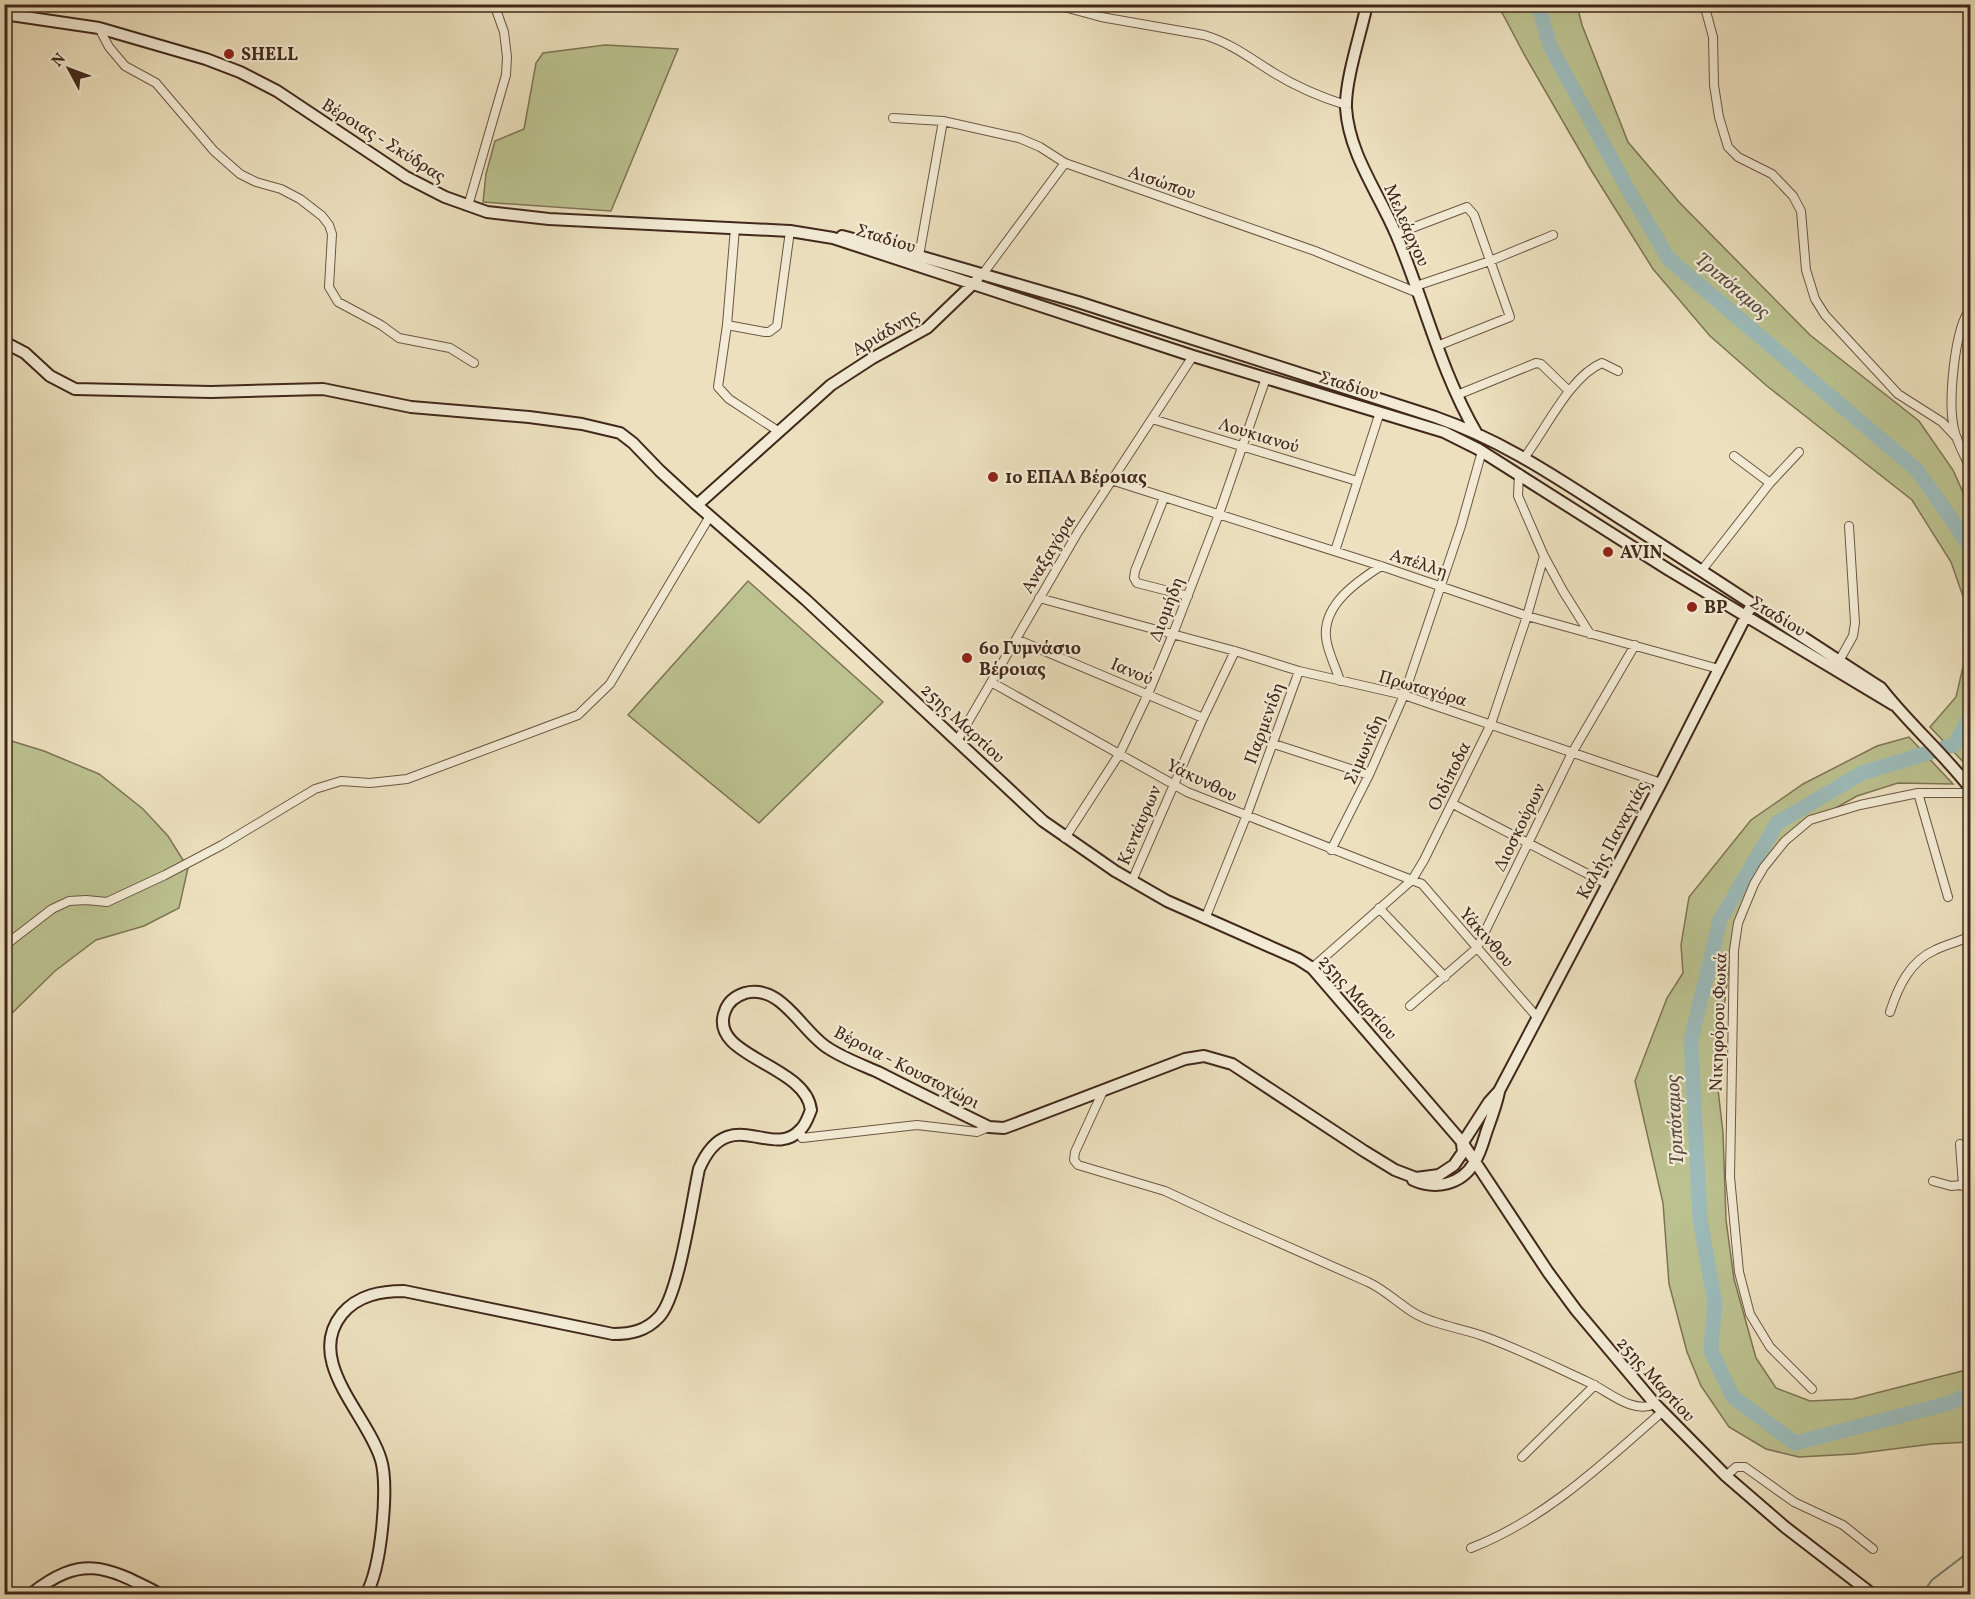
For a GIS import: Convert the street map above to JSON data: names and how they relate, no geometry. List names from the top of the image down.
{
  "streets": {
    "street": [
      "Βέροιας - Σκύδρας",
      "Αισώπου",
      "Μελεάργου",
      "Σταδίου",
      "Αριάδνης",
      "Λουκιανού",
      "Αναξαγόρα",
      "Απέλλη",
      "Διομήδη",
      "Ιανού",
      "Πρωταγόρα",
      "25ης Μαρτίου",
      "Παρμενίδη",
      "Σιμωνίδη",
      "Οιδίποδα",
      "Υάκυνθου",
      "Κεντάυρων",
      "Διοσκούρων",
      "Καλής Παναγιάς",
      "Υάκινθου",
      "Νικηφόρου Φωκά",
      "Βέροια - Κουστοχώρι"
    ]
  },
  "crossings": [
    ["Βέροιας - Σκύδρας", "Σταδίου"],
    ["Αισώπου", "Μελεάργου"],
    ["Αισώπου", "Αριάδνης"],
    ["Μελεάργου", "Σταδίου"],
    ["Μελεάργου", "Σιμωνίδη"],
    ["Σταδίου", "Αριάδνης"],
    ["Σταδίου", "Αναξαγόρα"],
    ["Σταδίου", "Διομήδη"],
    ["Σταδίου", "Σιμωνίδη"],
    ["Σταδίου", "Καλής Παναγιάς"],
    ["Σταδίου", "Νικηφόρου Φωκά"],
    ["Αριάδνης", "25ης Μαρτίου"],
    ["Λουκιανού", "Αναξαγόρα"],
    ["Λουκιανού", "Διομήδη"],
    ["Αναξαγόρα", "Απέλλη"],
    ["Αναξαγόρα", "Ιανού"],
    ["Αναξαγόρα", "Πρωταγόρα"],
    ["Αναξαγόρα", "25ης Μαρτίου"],
    ["Αναξαγόρα", "Υάκυνθου"],
    ["Απέλλη", "Διομήδη"],
    ["Απέλλη", "Σιμωνίδη"],
    ["Απέλλη", "Οιδίποδα"],
    ["Απέλλη", "Διοσκούρων"],
    ["Απέλλη", "Καλής Παναγιάς"],
    ["Διομήδη", "Ιανού"],
    ["Διομήδη", "Πρωταγόρα"],
    ["Διομήδη", "25ης Μαρτίου"],
    ["Διομήδη", "Υάκυνθου"],
    ["Ιανού", "Κεντάυρων"],
    ["Πρωταγόρα", "Παρμενίδη"],
    ["Πρωταγόρα", "Σιμωνίδη"],
    ["Πρωταγόρα", "Οιδίποδα"],
    ["Πρωταγόρα", "Κεντάυρων"],
    ["Πρωταγόρα", "Διοσκούρων"],
    ["Πρωταγόρα", "Καλής Παναγιάς"],
    ["25ης Μαρτίου", "Παρμενίδη"],
    ["25ης Μαρτίου", "Οιδίποδα"],
    ["25ης Μαρτίου", "Κεντάυρων"],
    ["25ης Μαρτίου", "Καλής Παναγιάς"],
    ["25ης Μαρτίου", "Βέροια - Κουστοχώρι"],
    ["Παρμενίδη", "Υάκυνθου"],
    ["Σιμωνίδη", "Υάκυνθου"],
    ["Οιδίποδα", "Υάκυνθου"],
    ["Οιδίποδα", "Υάκινθου"],
    ["Υάκυνθου", "Κεντάυρων"],
    ["Υάκυνθου", "Υάκινθου"],
    ["Διοσκούρων", "Υάκινθου"],
    ["Καλής Παναγιάς", "Υάκινθου"],
    ["Καλής Παναγιάς", "Βέροια - Κουστοχώρι"]
  ],
  "water": ["Τριπόταμος"],
  "places": [
    "SHELL",
    "1ο ΕΠΑΛ Βέροιας",
    "AVIN",
    "BP",
    "6ο Γυμνάσιο Βέροιας"
  ],
  "north": "top left"
}
